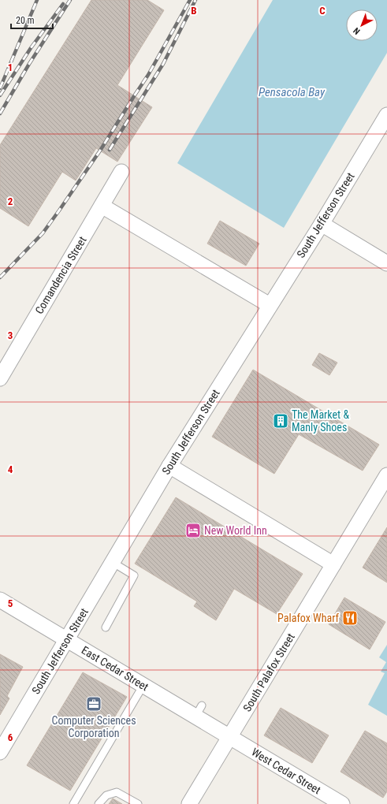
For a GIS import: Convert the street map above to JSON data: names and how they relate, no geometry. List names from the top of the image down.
{
  "streets": {
    "street": [
      "South Jefferson Street",
      "Comandencia Street",
      "East Cedar Street",
      "South Palafox Street",
      "West Cedar Street"
    ]
  },
  "crossings": [
    ["South Jefferson Street", "East Cedar Street"],
    ["East Cedar Street", "South Palafox Street"],
    ["East Cedar Street", "West Cedar Street"],
    ["South Palafox Street", "West Cedar Street"]
  ],
  "water": ["Pensacola Bay"],
  "places": {
    "building": ["The Market & Manly Shoes"],
    "hotel": ["New World Inn"],
    "restaurant": ["Palafox Wharf"],
    "office": ["Computer Sciences Corporation"]
  },
  "scale_bar": "20 m",
  "north": "bottom left",
  "grid": {
    "columns": ["B", "C"],
    "rows": [
      "1",
      "2",
      "3",
      "4",
      "5",
      "6"
    ]
  }
}
